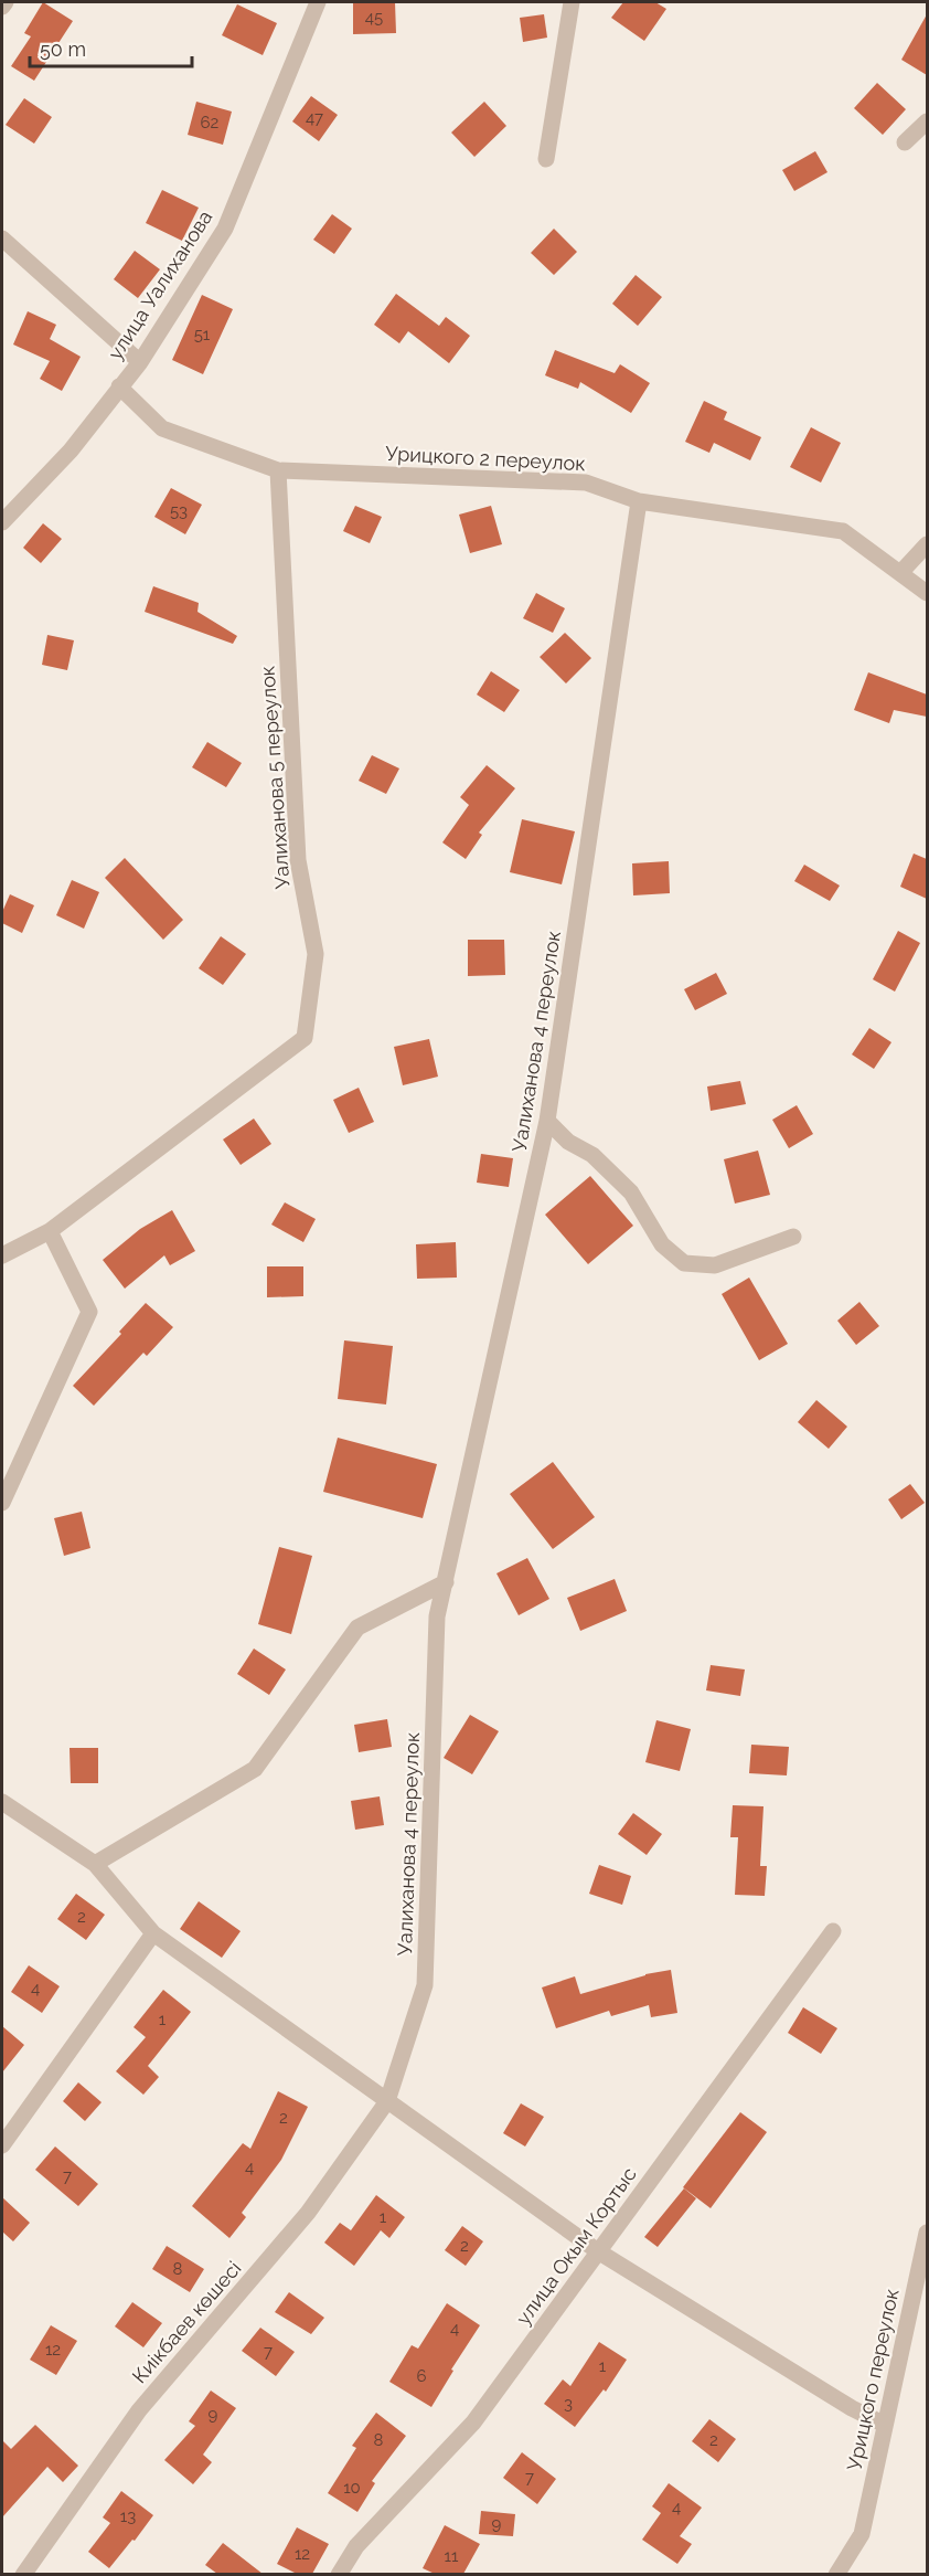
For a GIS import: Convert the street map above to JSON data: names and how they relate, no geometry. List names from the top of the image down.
{
  "streets": {
    "street": [
      "улица Уалиханова",
      "Урицкого 2 переулок",
      "Уалиханова 5 переулок",
      "Уалиханова 4 переулок",
      "улица Окым Кортыс",
      "Киікбаев көшесі",
      "Урицкого переулок"
    ]
  },
  "crossings": [
    ["улица Уалиханова", "Урицкого 2 переулок"],
    ["Урицкого 2 переулок", "Уалиханова 5 переулок"],
    ["Урицкого 2 переулок", "Уалиханова 4 переулок"],
    ["Уалиханова 4 переулок", "Киікбаев көшесі"]
  ],
  "house_numbers": [
    "45",
    "47",
    "62",
    "51",
    "53",
    "2",
    "4",
    "1",
    "2",
    "4",
    "7",
    "1",
    "2",
    "8",
    "4",
    "12",
    "7",
    "1",
    "6",
    "3",
    "9",
    "8",
    "2",
    "7",
    "10",
    "4",
    "13",
    "9",
    "12",
    "11"
  ],
  "scale_bar": "50 m"
}
